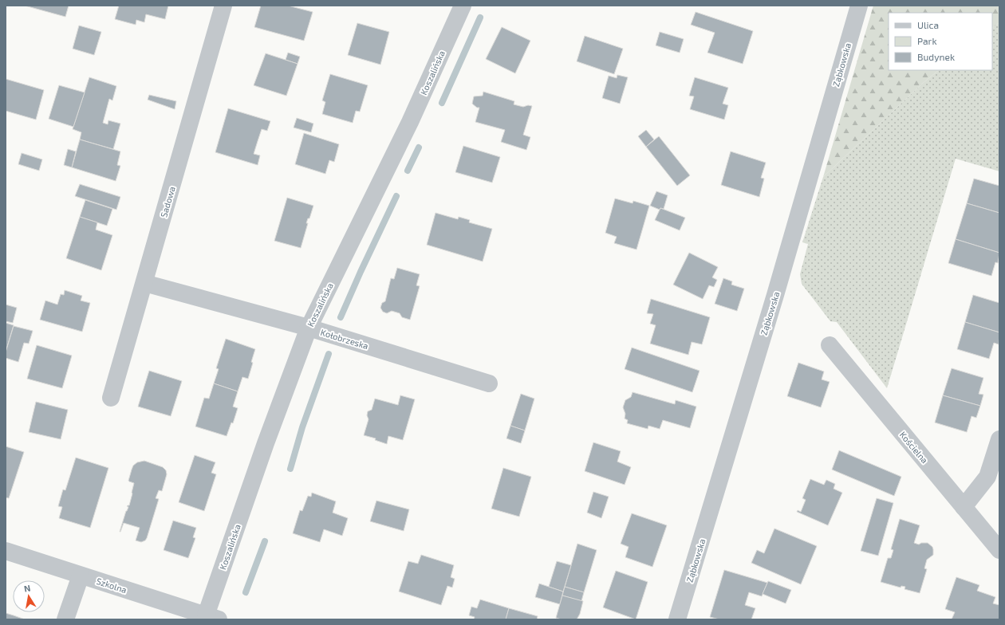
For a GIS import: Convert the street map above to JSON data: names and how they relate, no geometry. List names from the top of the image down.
{
  "streets": {
    "street": [
      "Ząbkowska",
      "Koszalińska",
      "Sadowa",
      "Kołobrzeska",
      "Kościelna",
      "Szkolna"
    ]
  },
  "crossings": [
    ["Koszalińska", "Kołobrzeska"],
    ["Koszalińska", "Szkolna"],
    ["Sadowa", "Kołobrzeska"]
  ],
  "legend": ["Ulica", "Park", "Budynek"],
  "north": "top"
}
